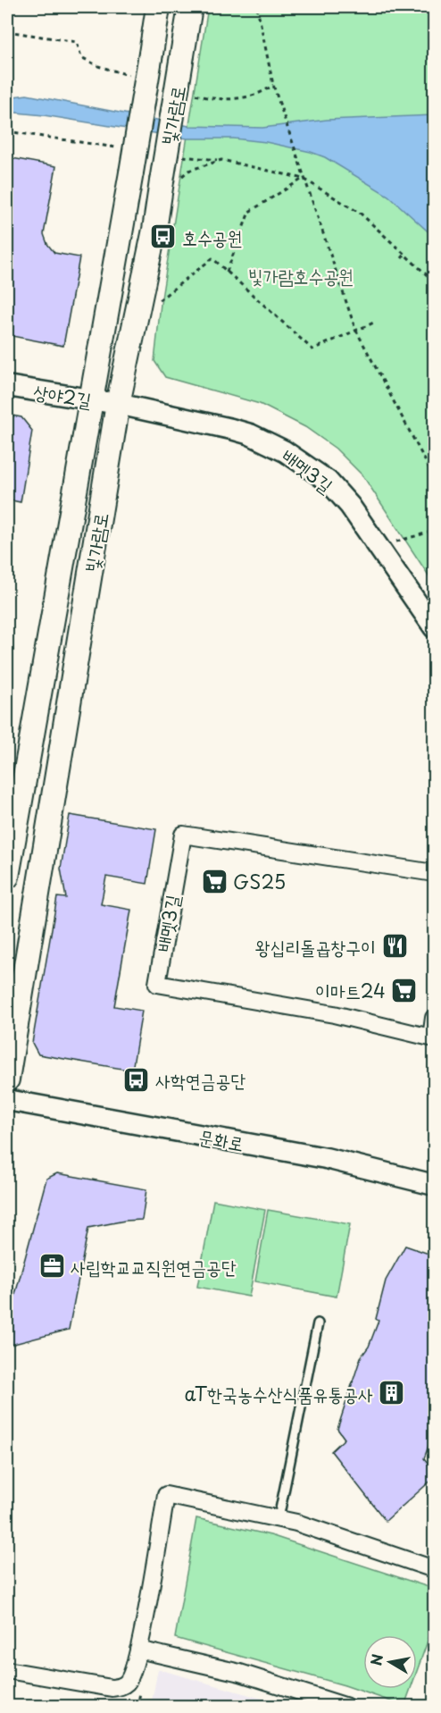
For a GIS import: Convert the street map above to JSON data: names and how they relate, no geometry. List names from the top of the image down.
{
  "streets": {
    "main road": ["빛가람로"],
    "street": ["상야2길", "배멧3길", "문화로"]
  },
  "crossings": [
    ["빛가람로", "상야2길"],
    ["빛가람로", "배멧3길"],
    ["상야2길", "배멧3길"]
  ],
  "parks": ["빛가람호수공원"],
  "places": {
    "bus stop": ["호수공원", "사학연금공단"],
    "supermarket": ["GS25", "이마트24"],
    "restaurant": ["왕십리돌곱창구이"],
    "office": ["사립학교교직원연금공단"],
    "building": ["aT한국농수산식품유통공사"]
  },
  "north": "left"
}
